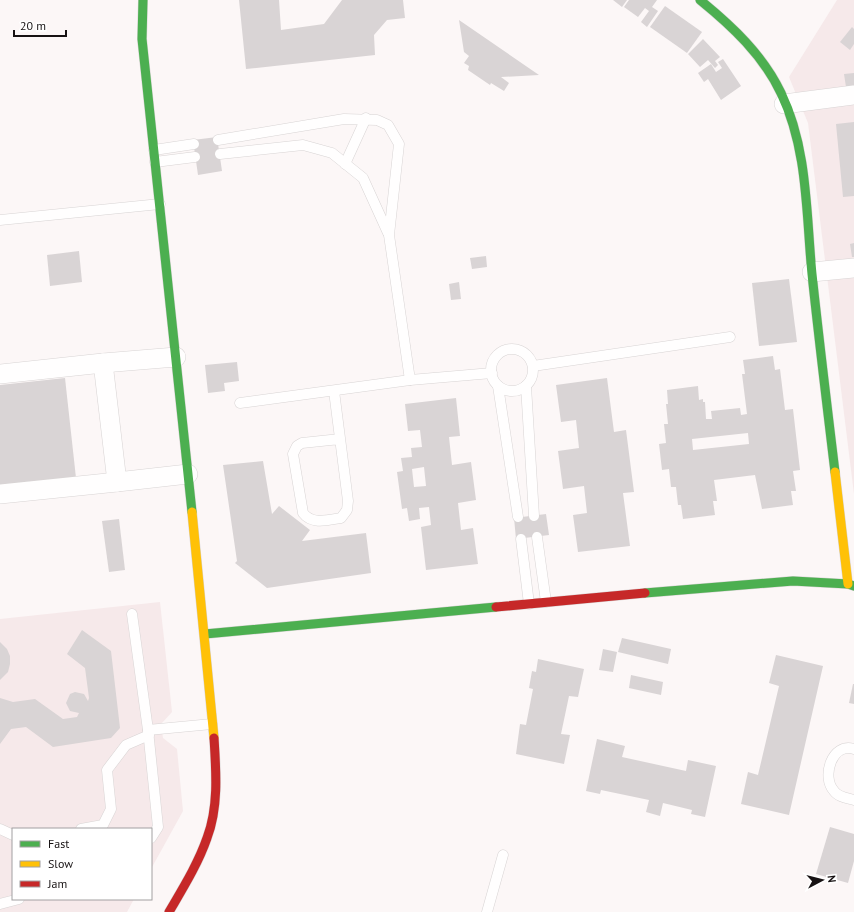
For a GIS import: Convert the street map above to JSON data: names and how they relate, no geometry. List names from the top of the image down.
{
  "legend": ["Fast", "Slow", "Jam"],
  "scale_bar": "20 m",
  "north": "right"
}
